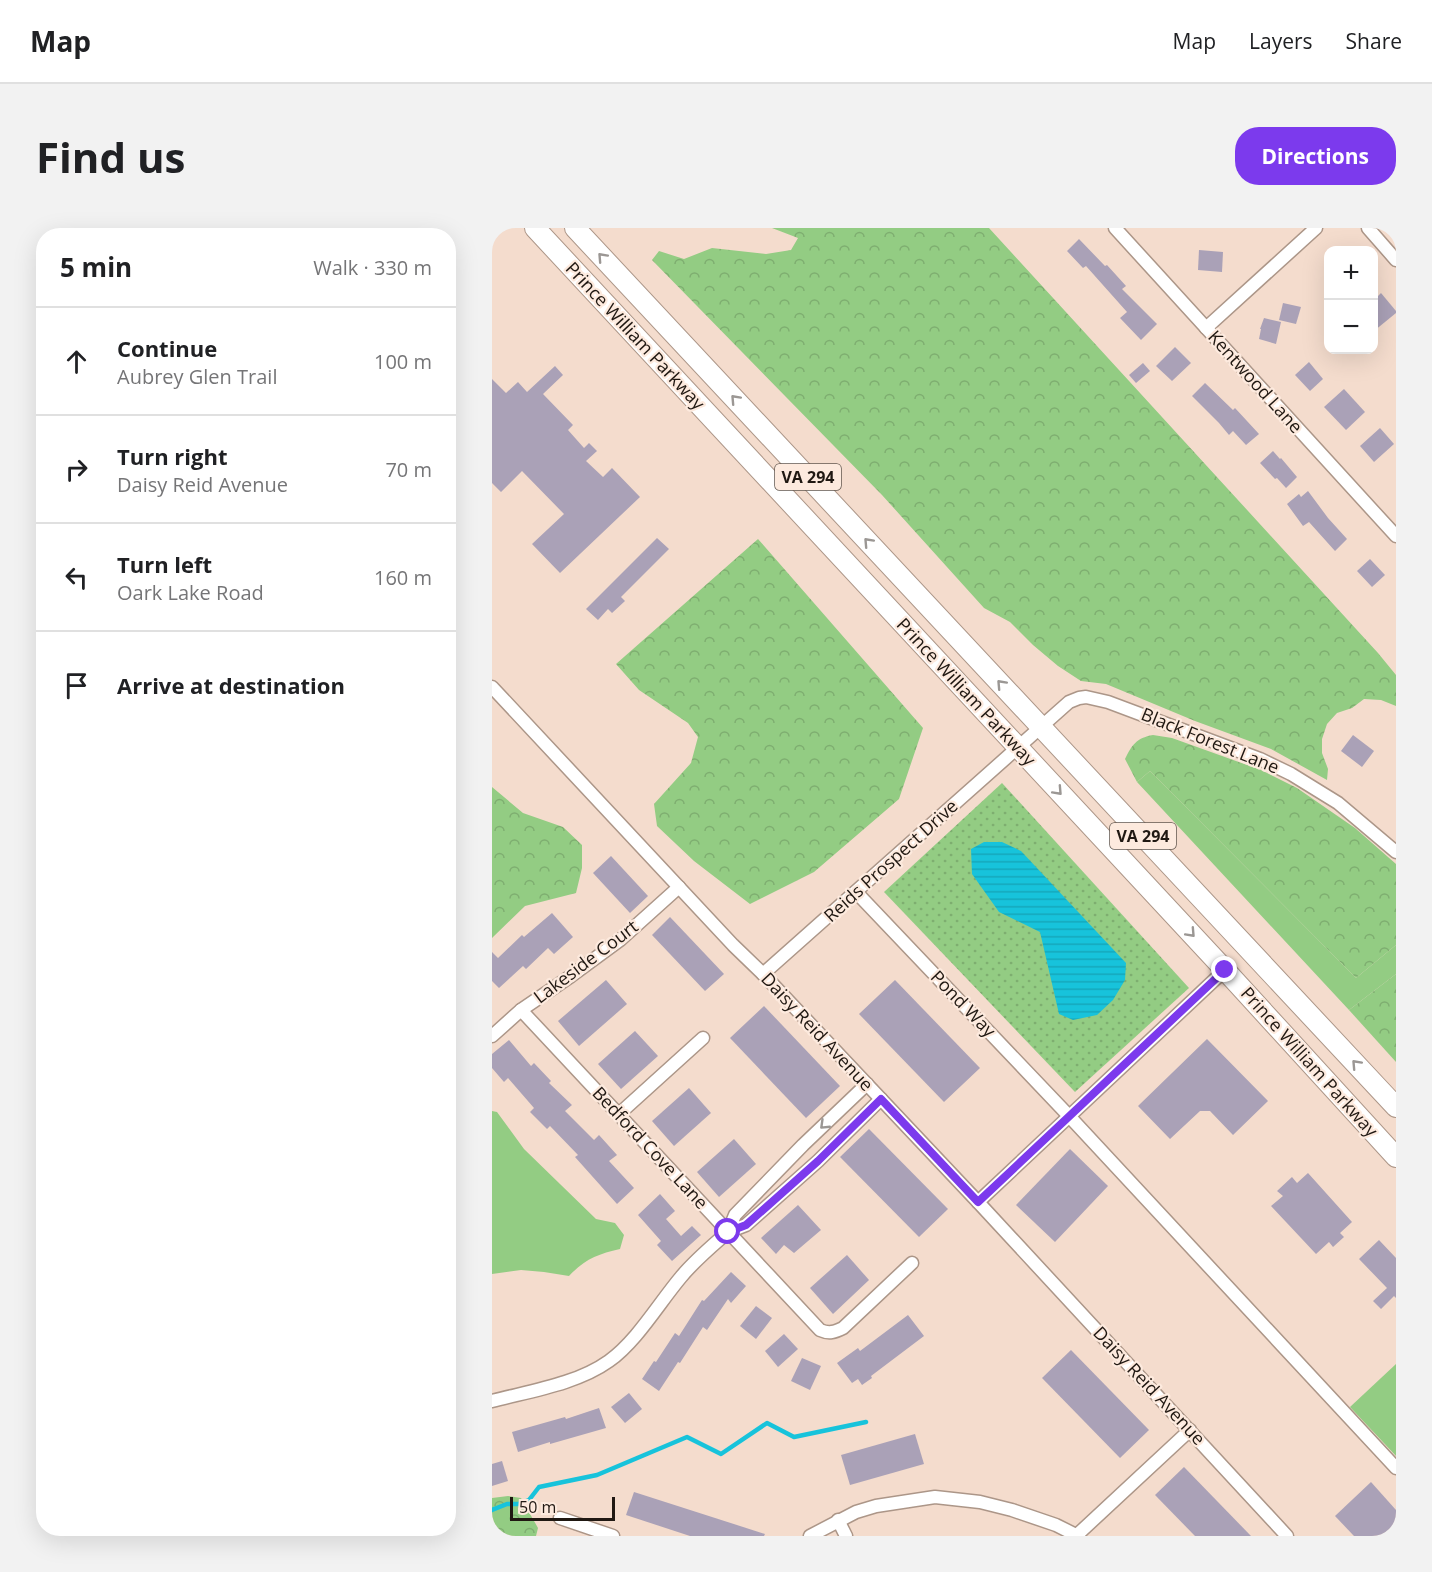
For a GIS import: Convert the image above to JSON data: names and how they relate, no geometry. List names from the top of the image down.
{
  "streets": {
    "highway": ["Prince William Parkway", "VA 294"],
    "street": [
      "Kentwood Lane",
      "Black Forest Lane",
      "Reids Prospect Drive",
      "Lakeside Court",
      "Pond Way",
      "Daisy Reid Avenue",
      "Bedford Cove Lane"
    ]
  },
  "crossings": [
    ["Prince William Parkway", "Black Forest Lane"],
    ["Prince William Parkway", "Reids Prospect Drive"],
    ["Black Forest Lane", "Reids Prospect Drive"],
    ["Reids Prospect Drive", "Pond Way"],
    ["Reids Prospect Drive", "Daisy Reid Avenue"],
    ["Lakeside Court", "Daisy Reid Avenue"],
    ["Lakeside Court", "Bedford Cove Lane"]
  ],
  "scale_bar": "50 m",
  "page": {
    "header": "Map",
    "nav": ["Map", "Layers", "Share"],
    "buttons": "Directions",
    "title": "Find us",
    "heading": ["5 min", "Walk · 330 m"],
    "map_buttons": ["+", "−"],
    "list": [
      ["Continue", "Aubrey Glen Trail", "100 m"],
      ["Turn right", "Daisy Reid Avenue", "70 m"],
      ["Turn left", "Oark Lake Road", "160 m"],
      "Arrive at destination"
    ],
    "scale": "50 m"
  }
}
